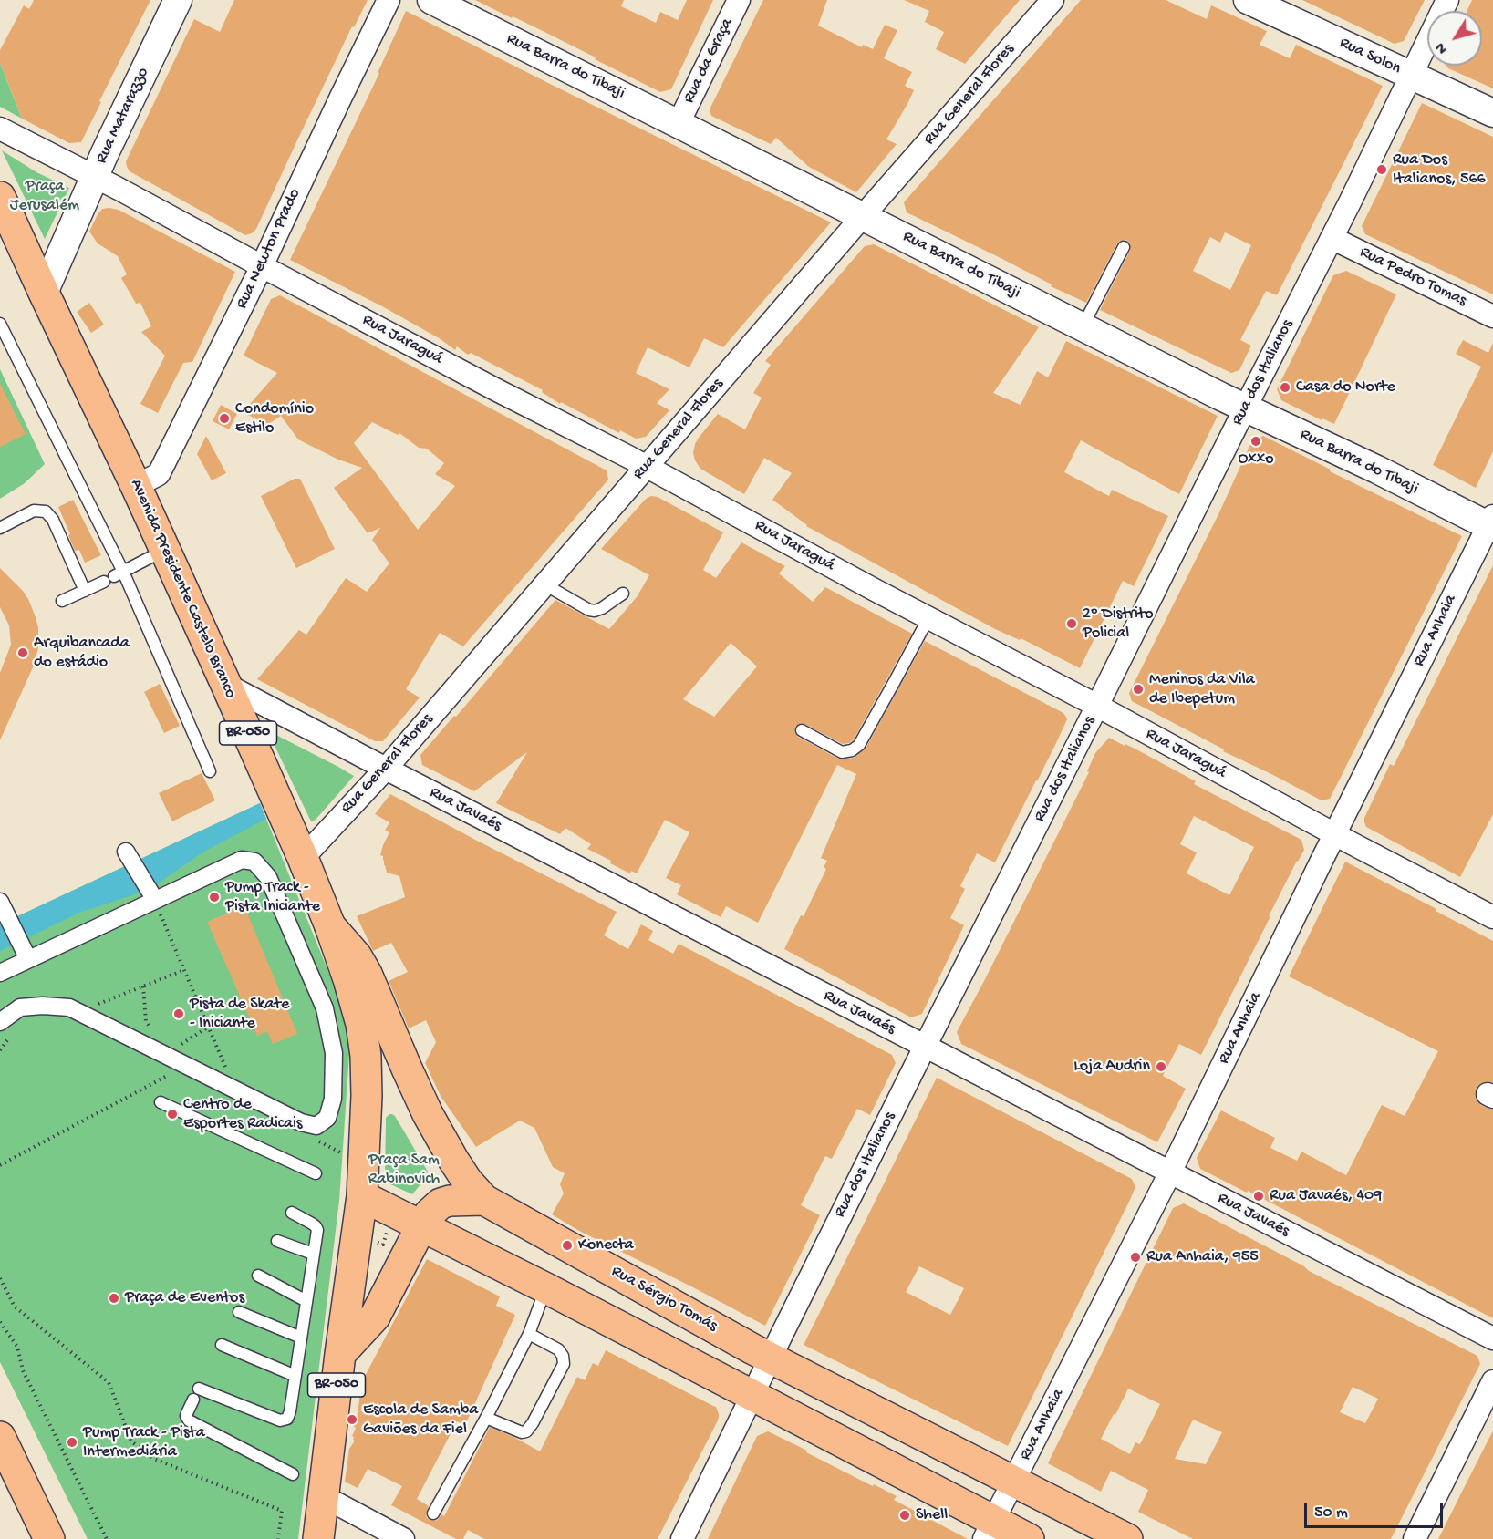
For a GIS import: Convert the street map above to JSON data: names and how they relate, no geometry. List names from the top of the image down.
{
  "streets": {
    "main road": ["Avenida Presidente Castelo Branco", "BR-050", "Rua Sérgio Tomás"],
    "street": [
      "Rua Solon",
      "Rua da Graça",
      "Rua Barra do Tibaji",
      "Rua General Flores",
      "Rua Matarazzo",
      "Rua Newton Prado",
      "Rua Pedro Tomas",
      "Rua Jaraguá",
      "Rua dos Italianos",
      "Rua Anhaia",
      "Rua Javaés"
    ]
  },
  "crossings": [
    ["Rua Solon", "Rua dos Italianos"],
    ["Rua da Graça", "Rua Barra do Tibaji"],
    ["Rua Barra do Tibaji", "Rua General Flores"],
    ["Rua Barra do Tibaji", "Rua dos Italianos"],
    ["Rua Barra do Tibaji", "Rua Anhaia"],
    ["Rua General Flores", "Rua Jaraguá"],
    ["Rua General Flores", "Avenida Presidente Castelo Branco"],
    ["Rua General Flores", "Rua Javaés"],
    ["Rua Matarazzo", "Rua Jaraguá"],
    ["Rua Matarazzo", "Avenida Presidente Castelo Branco"],
    ["Rua Newton Prado", "Rua Jaraguá"],
    ["Rua Newton Prado", "Avenida Presidente Castelo Branco"],
    ["Rua Pedro Tomas", "Rua dos Italianos"],
    ["Rua Jaraguá", "Rua dos Italianos"],
    ["Rua Jaraguá", "Rua Anhaia"],
    ["Rua dos Italianos", "Rua Javaés"],
    ["Rua dos Italianos", "Rua Sérgio Tomás"],
    ["Avenida Presidente Castelo Branco", "Rua Javaés"],
    ["Avenida Presidente Castelo Branco", "Rua Sérgio Tomás"],
    ["Rua Anhaia", "Rua Javaés"],
    ["Rua Anhaia", "Rua Sérgio Tomás"]
  ],
  "parks": ["Praça Jerusalém", "Praça Sam Rabinovich"],
  "places": [
    "Rua Dos Italianos, 566",
    "Casa do Norte",
    "Condomínio Estilo",
    "Oxxo",
    "2º Distrito Policial",
    "Arquibancada do estádio",
    "Meninos da Vila de Ibepetum",
    "Pump Track - Pista Iniciante",
    "Pista de Skate - Iniciante",
    "Loja Audrin",
    "Centro de Esportes Radicais",
    "Rua Javaés, 409",
    "Konecta",
    "Rua Anhaia, 955",
    "Praça de Eventos",
    "Escola de Samba Gaviões da Fiel",
    "Pump Track - Pista Intermediária",
    "Shell"
  ],
  "scale_bar": "50 m",
  "north": "bottom left"
}
